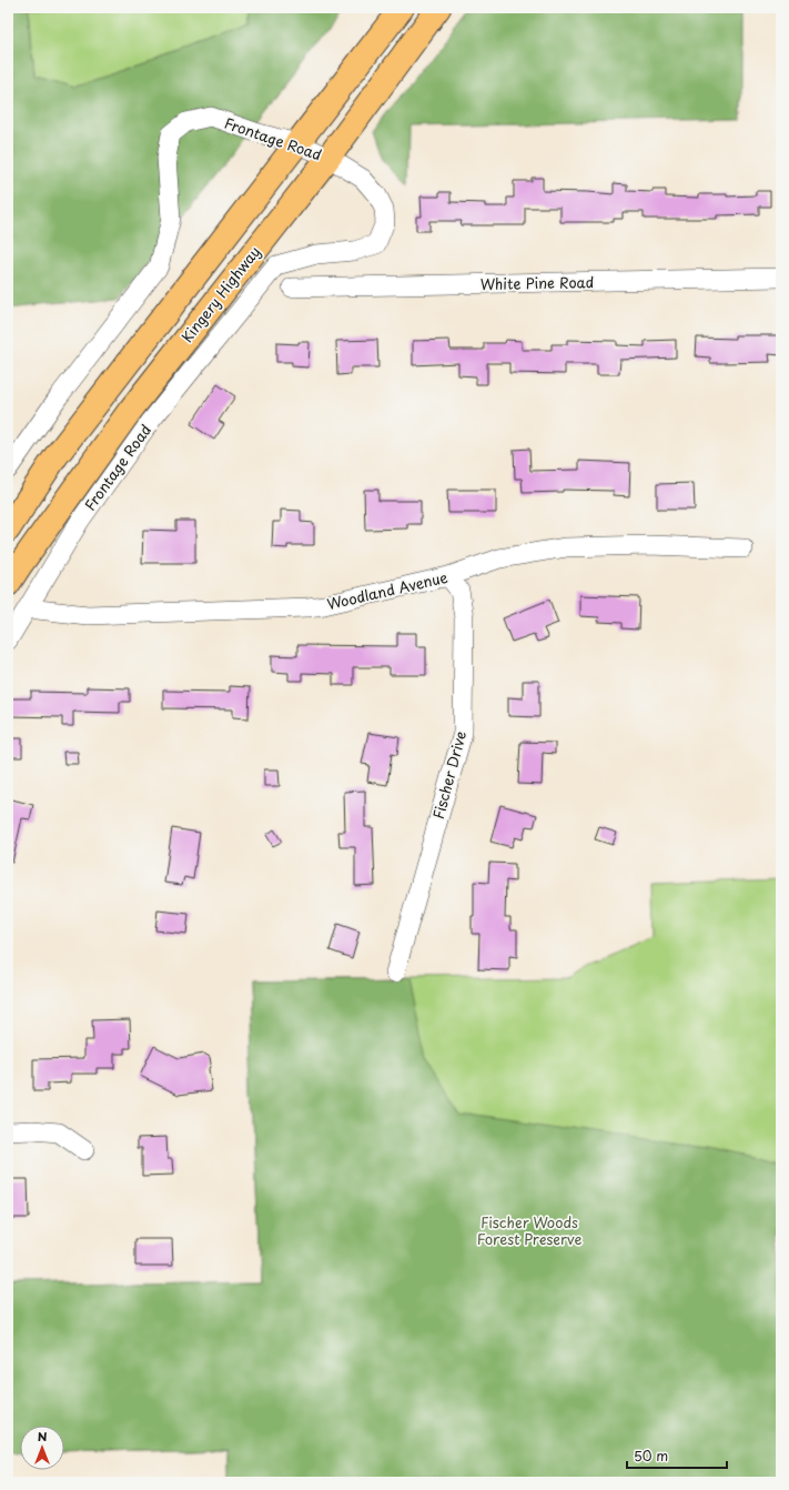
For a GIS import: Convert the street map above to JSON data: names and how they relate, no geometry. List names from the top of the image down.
{
  "streets": {
    "highway": ["Kingery Highway"],
    "street": [
      "Frontage Road",
      "White Pine Road",
      "Woodland Avenue",
      "Fischer Drive"
    ]
  },
  "crossings": [
    ["Frontage Road", "Kingery Highway"],
    ["Frontage Road", "Woodland Avenue"],
    ["Woodland Avenue", "Fischer Drive"]
  ],
  "parks": ["Fischer Woods Forest Preserve"],
  "scale_bar": "50 m",
  "north": "top"
}
